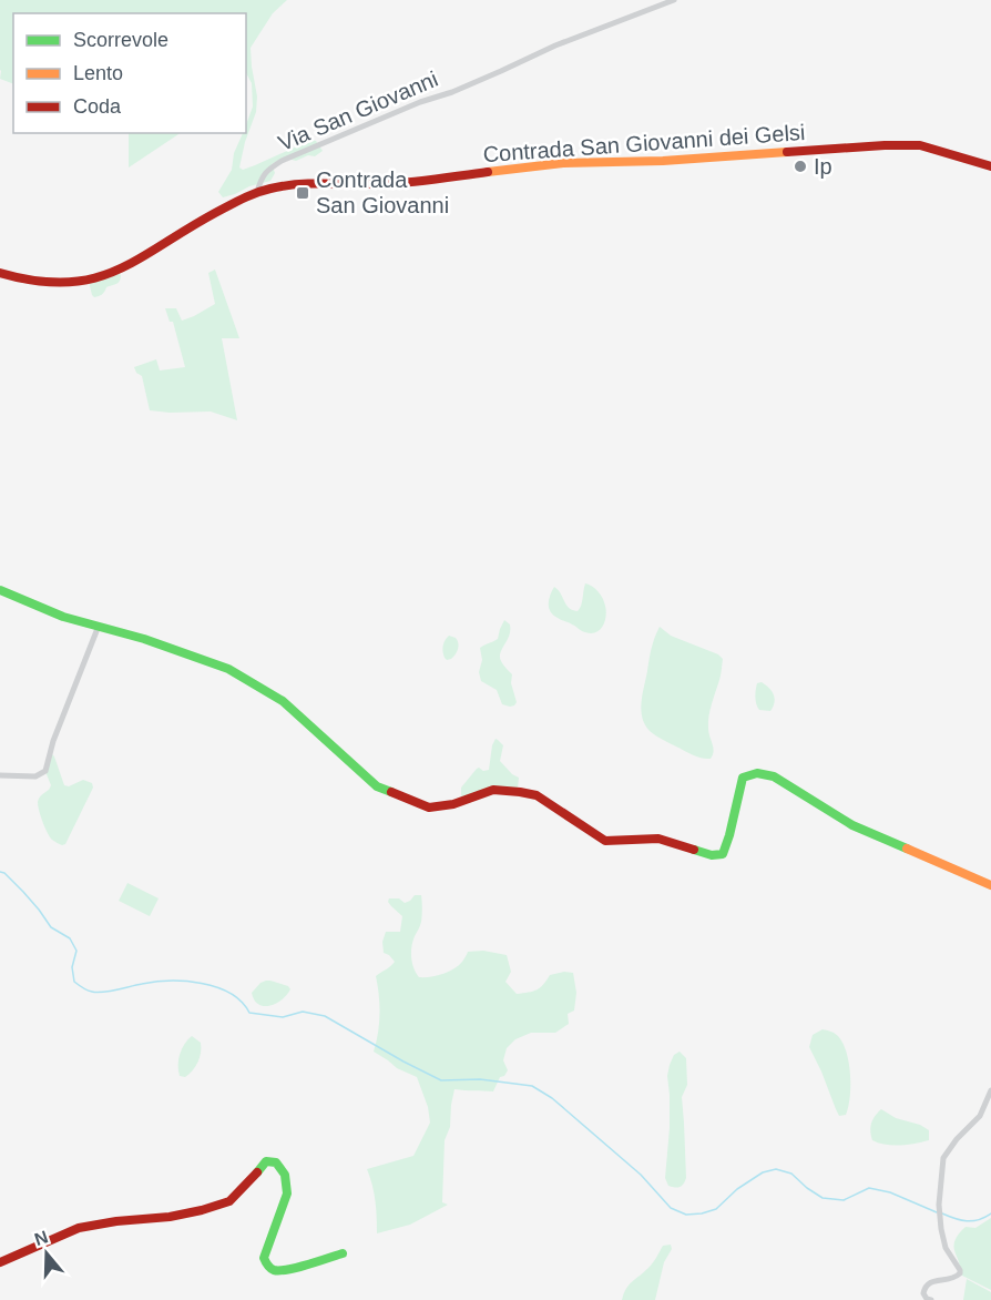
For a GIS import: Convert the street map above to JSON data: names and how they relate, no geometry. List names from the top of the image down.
{
  "streets": {
    "street": ["Via San Giovanni", "Contrada San Giovanni dei Gelsi"]
  },
  "crossings": [
    ["Via San Giovanni", "Contrada San Giovanni dei Gelsi"]
  ],
  "places": {
    "other": ["Ip"],
    "transit": ["Contrada San Giovanni"]
  },
  "legend": ["Scorrevole", "Lento", "Coda"],
  "north": "top"
}
